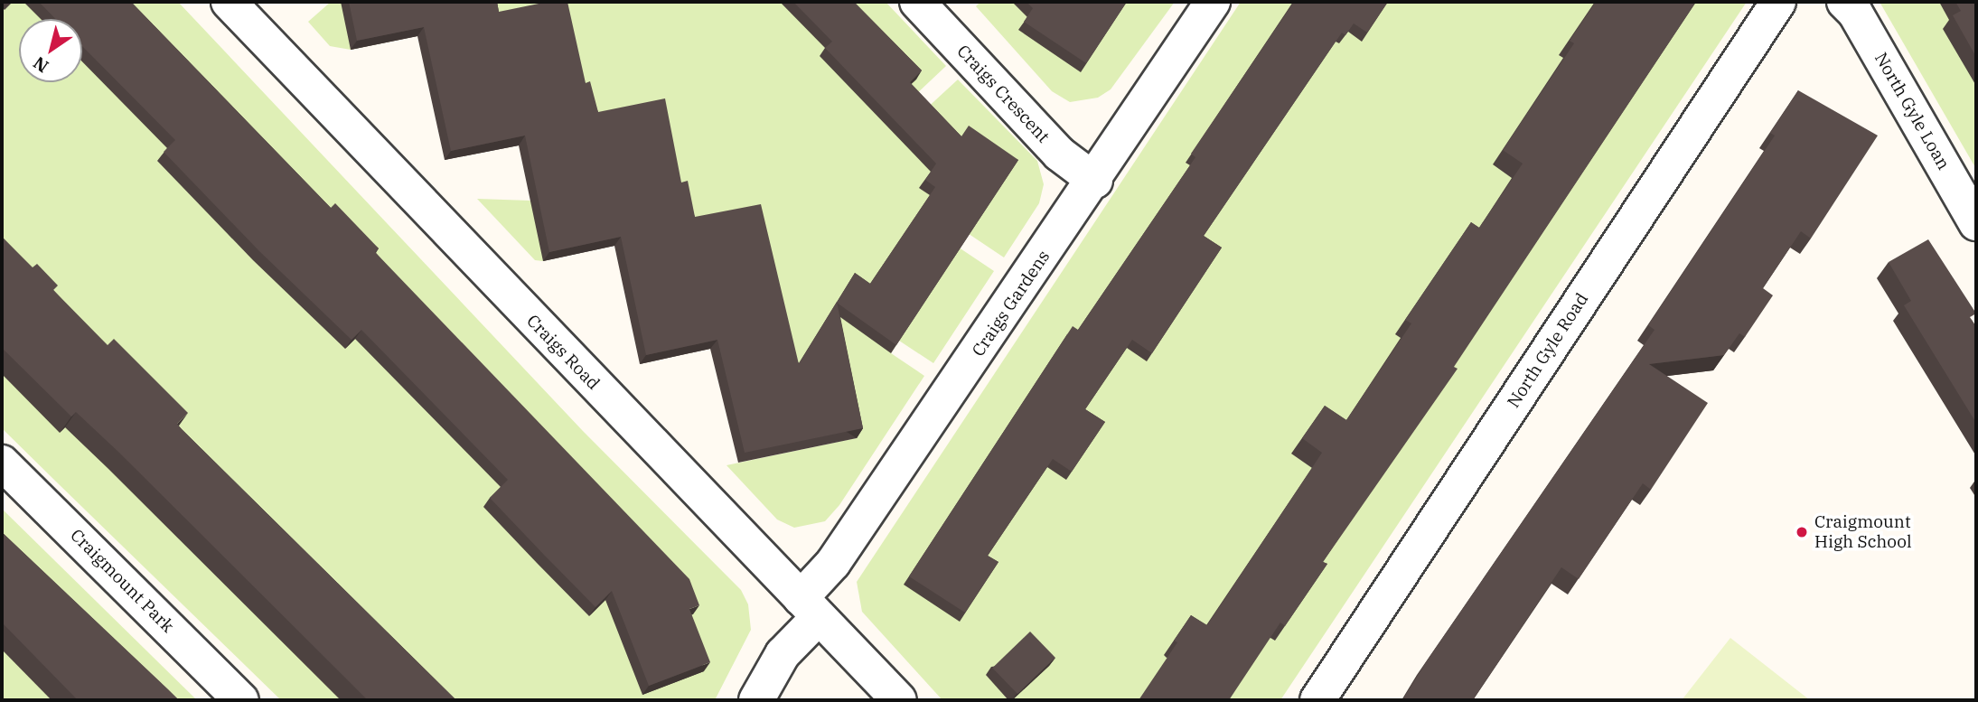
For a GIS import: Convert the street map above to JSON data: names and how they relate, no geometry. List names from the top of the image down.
{
  "streets": {
    "street": [
      "Craigs Crescent",
      "North Gyle Loan",
      "Craigs Gardens",
      "North Gyle Road",
      "Craigs Road",
      "Craigmount Park"
    ]
  },
  "crossings": [
    ["Craigs Crescent", "Craigs Gardens"],
    ["Craigs Gardens", "Craigs Road"]
  ],
  "places": ["Craigmount High School"],
  "north": "bottom left"
}
